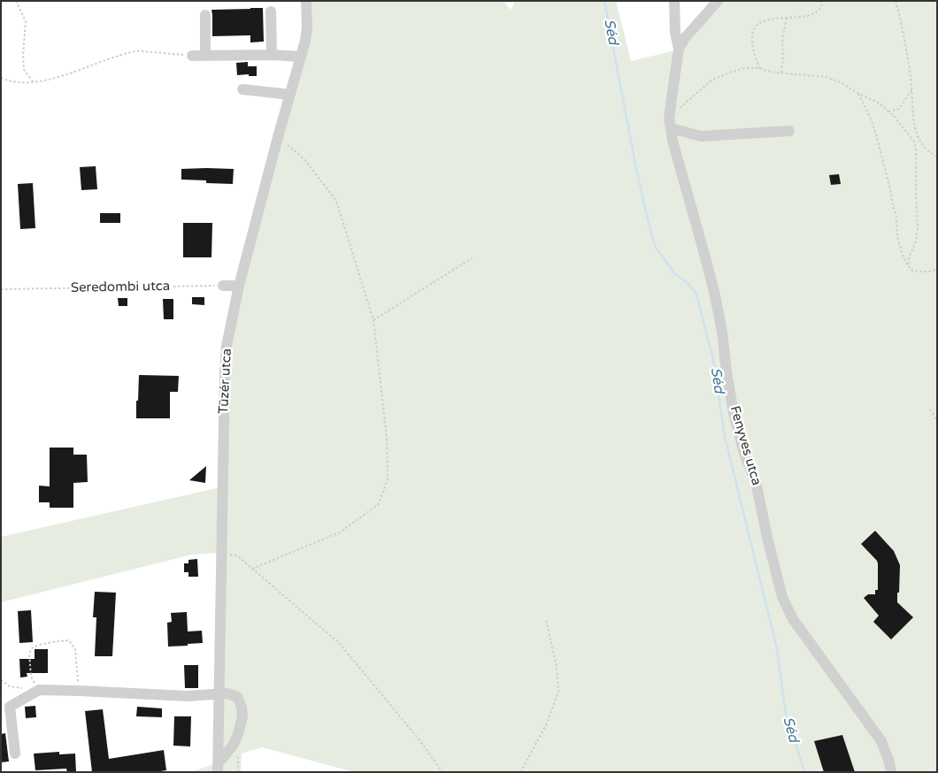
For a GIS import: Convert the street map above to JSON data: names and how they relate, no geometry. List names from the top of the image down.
{
  "streets": {
    "street": ["Tüzér utca", "Fenyves utca"],
    "path": ["Seredombi utca"]
  },
  "water": ["Séd"]
}
